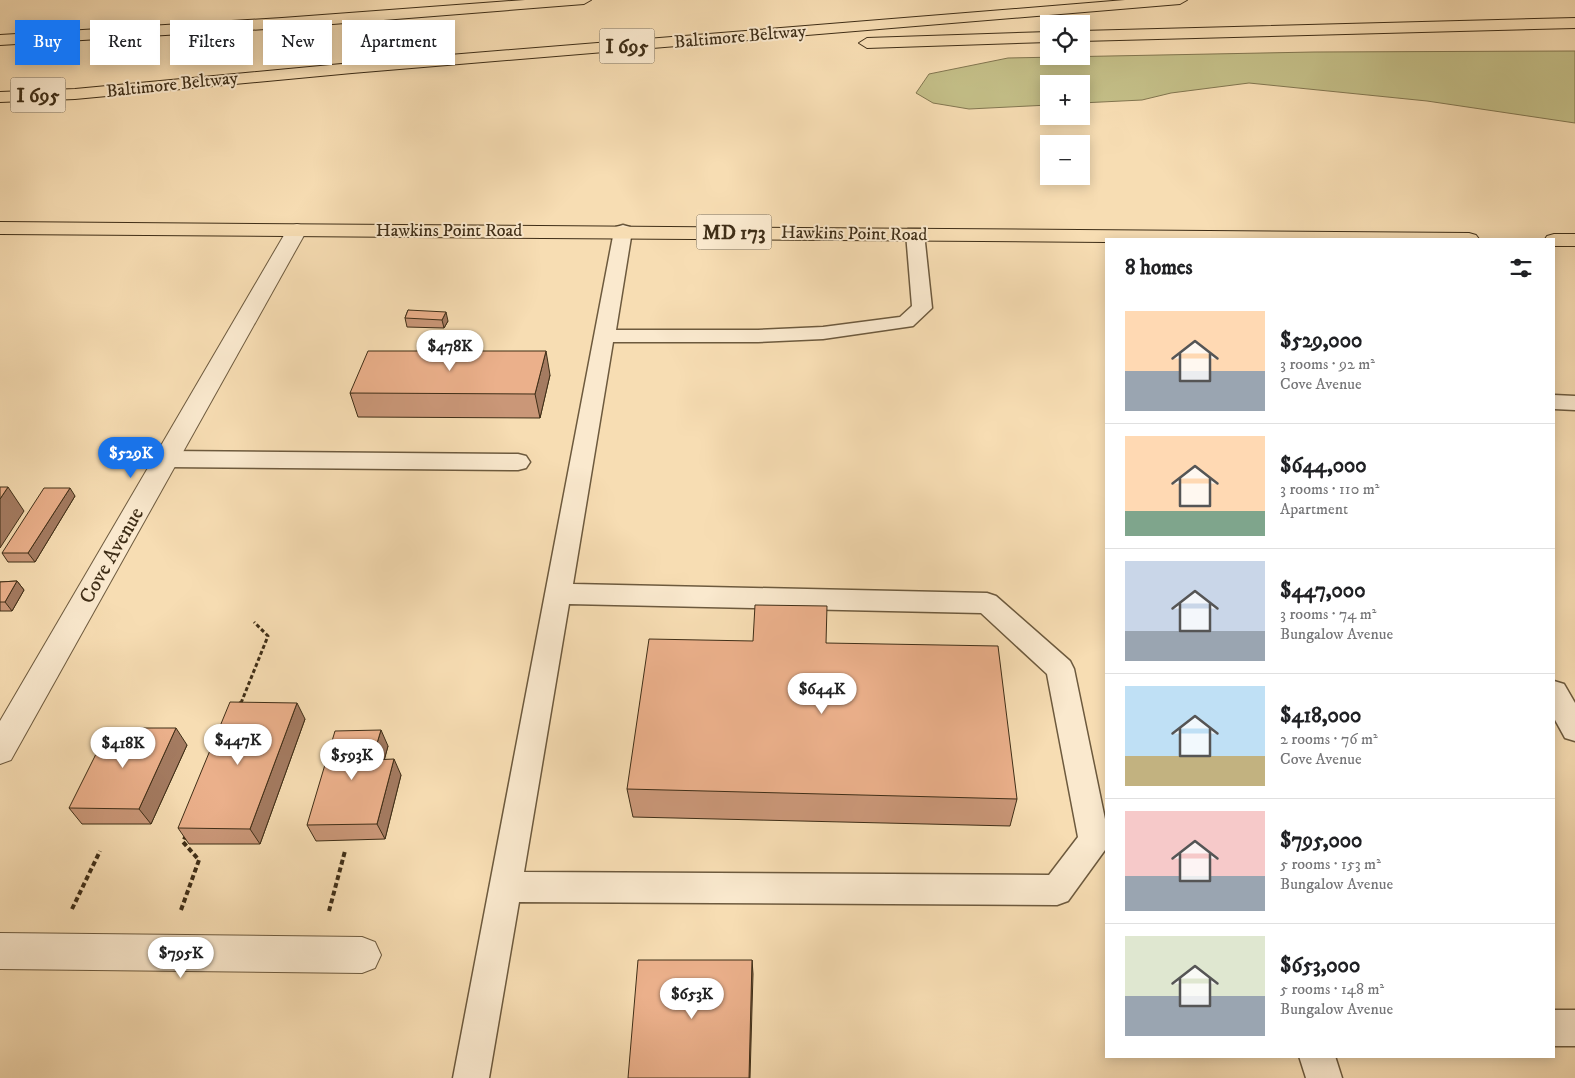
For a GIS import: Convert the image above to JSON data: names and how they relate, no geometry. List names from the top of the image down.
{
  "streets": {
    "main road": [
      "Baltimore Beltway",
      "I 695",
      "Hawkins Point Road",
      "MD 173"
    ],
    "street": ["Cove Avenue"]
  },
  "crossings": [
    ["Hawkins Point Road", "Cove Avenue"]
  ],
  "page": {
    "map_buttons": ["+", "−"],
    "chip": [
      "Buy",
      "Rent",
      "Filters",
      "New",
      "Apartment"
    ],
    "heading": "8 homes",
    "list": [
      {
        "name": "$529,000",
        "note": "3 rooms · 92 m² · Cove Avenue"
      },
      {
        "name": "$644,000",
        "note": "3 rooms · 110 m² · Apartment"
      },
      {
        "name": "$447,000",
        "note": "3 rooms · 74 m² · Bungalow Avenue"
      },
      {
        "name": "$418,000",
        "note": "2 rooms · 76 m² · Cove Avenue"
      },
      {
        "name": "$795,000",
        "note": "5 rooms · 153 m² · Bungalow Avenue"
      },
      {
        "name": "$653,000",
        "note": "5 rooms · 148 m² · Bungalow Avenue"
      }
    ],
    "price": [
      "$478K",
      "$529K",
      "$644K",
      "$447K",
      "$418K",
      "$593K",
      "$795K",
      "$653K"
    ]
  }
}
